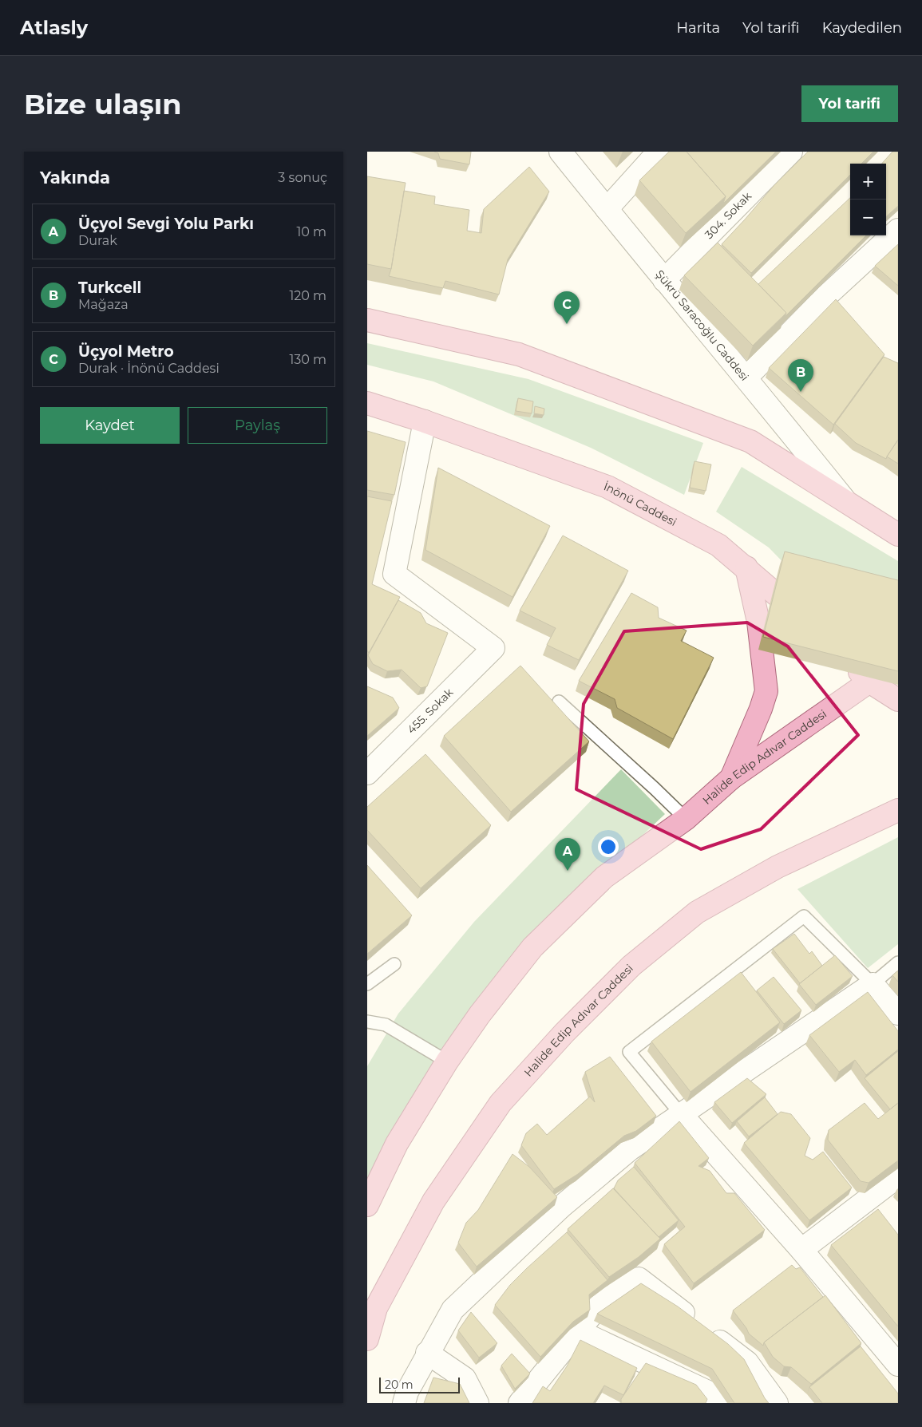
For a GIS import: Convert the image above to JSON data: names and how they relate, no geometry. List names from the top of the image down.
{
  "streets": {
    "main road": ["İnönü Caddesi", "Halide Edip Adıvar Caddesi"],
    "street": ["304. Sokak", "Şükrü Saracoğlu Caddesi", "455. Sokak"]
  },
  "crossings": [
    ["304. Sokak", "Şükrü Saracoğlu Caddesi"],
    ["İnönü Caddesi", "455. Sokak"]
  ],
  "scale_bar": "20 m",
  "page": {
    "header": "Atlasly",
    "nav": ["Harita", "Yol tarifi", "Kaydedilen"],
    "buttons": [
      "Yol tarifi",
      ["Kaydet", "Paylaş"]
    ],
    "title": "Bize ulaşın",
    "heading": ["Yakında", "3 sonuç"],
    "map_buttons": ["+", "−"],
    "list": [
      {
        "mark": "A",
        "name": "Üçyol Sevgi Yolu Parkı",
        "note": "Durak",
        "value": "10 m"
      },
      {
        "mark": "B",
        "name": "Turkcell",
        "note": "Mağaza",
        "value": "120 m"
      },
      {
        "mark": "C",
        "name": "Üçyol Metro",
        "note": "Durak · İnönü Caddesi",
        "value": "130 m"
      }
    ],
    "pins": ["C", "B", "A"],
    "scale": "20 m"
  }
}
